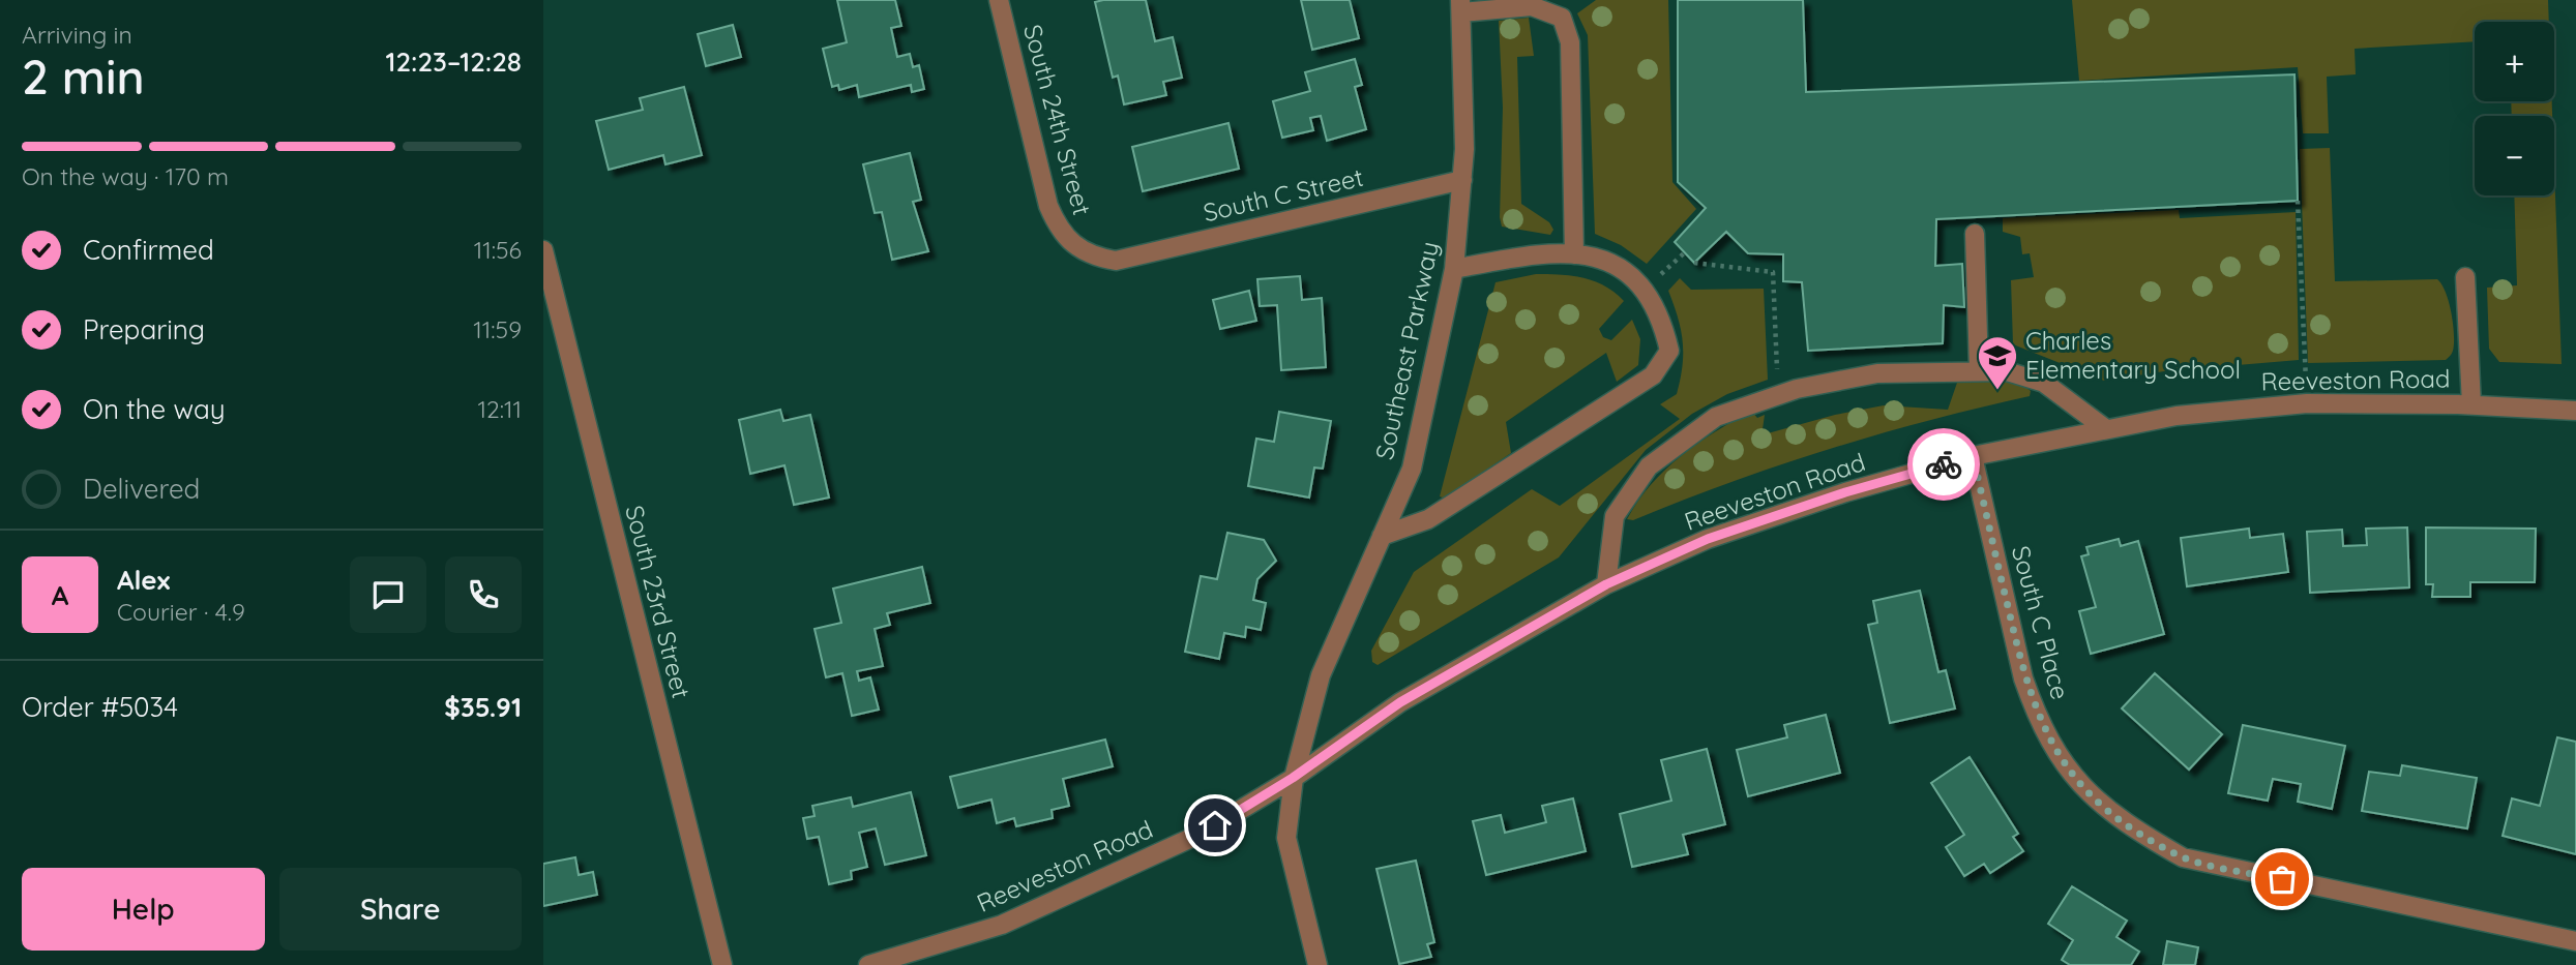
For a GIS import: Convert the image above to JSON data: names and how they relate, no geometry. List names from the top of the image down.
{
  "streets": {
    "street": [
      "South 24th Street",
      "South C Street",
      "Southeast Parkway",
      "Reeveston Road",
      "South 23rd Street",
      "South C Place"
    ]
  },
  "crossings": [
    ["South 24th Street", "South C Street"],
    ["South C Street", "Southeast Parkway"],
    ["Southeast Parkway", "Reeveston Road"],
    ["Reeveston Road", "South C Place"]
  ],
  "places": {
    "school or university": ["Charles Elementary School"]
  },
  "page": {
    "heading": ["2 min", "Arriving in", "12:23–12:28"],
    "panel": [
      "Alex",
      "Courier · 4.9",
      "Order #5034",
      "$35.91"
    ],
    "map_buttons": ["+", "−"],
    "bar": "On the way · 170 m",
    "list": [
      ["Confirmed", "11:56"],
      ["Preparing", "11:59"],
      ["On the way", "12:11"],
      "Delivered"
    ],
    "round": "A",
    "buttons": ["Help", "Share"]
  }
}
